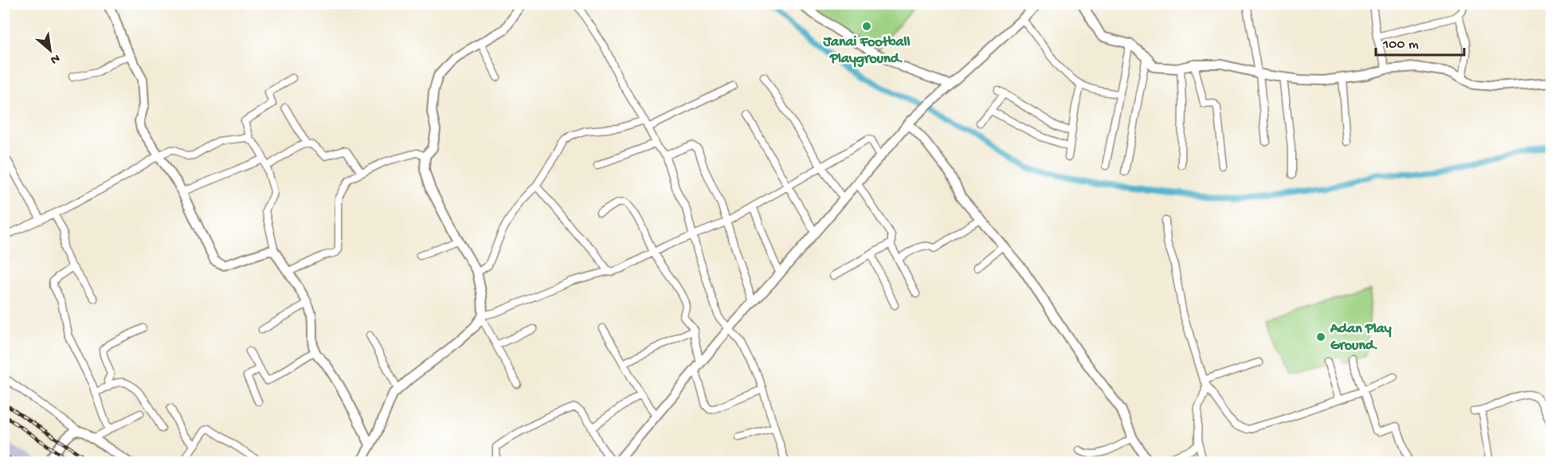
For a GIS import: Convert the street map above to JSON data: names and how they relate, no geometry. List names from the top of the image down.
{
  "places": ["Janai Football Playground.", "Adan Play Ground."],
  "scale_bar": "100 m",
  "north": "bottom right"
}
